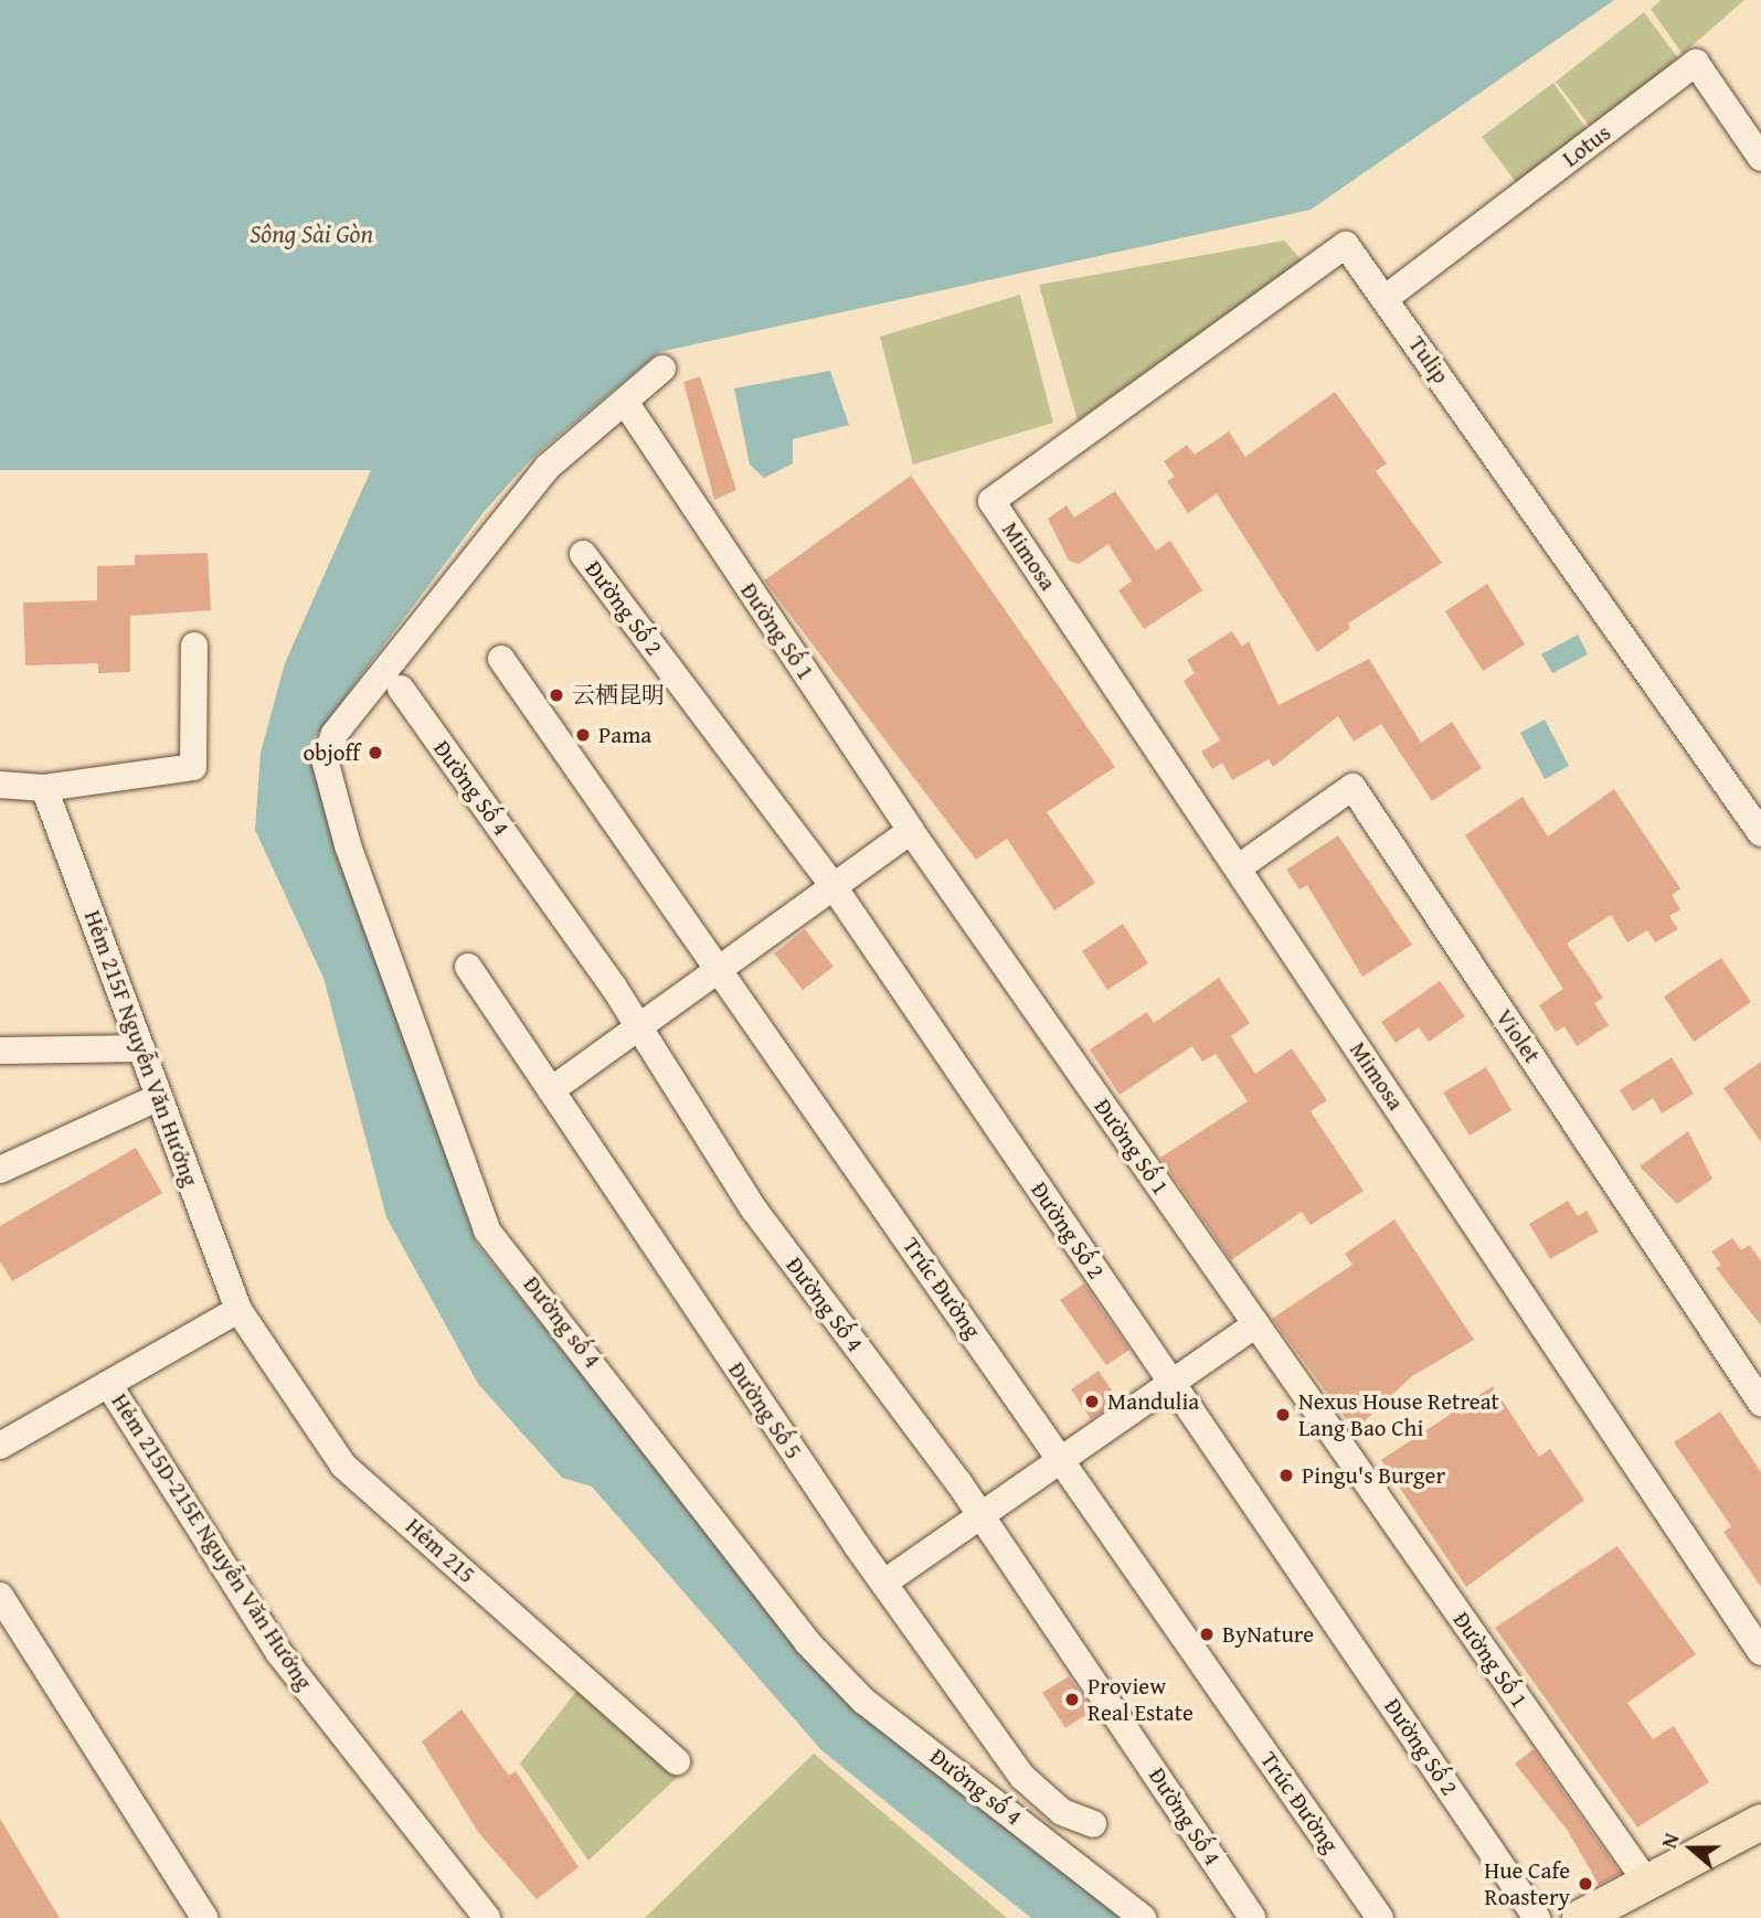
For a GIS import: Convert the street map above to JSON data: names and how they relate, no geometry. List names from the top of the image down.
{
  "streets": {
    "street": [
      "Lotus",
      "Tulip",
      "Mimosa",
      "Đường Số 2",
      "Đường Số 1",
      "Đường Số 4",
      "Violet",
      "Hẻm 215F Nguyễn Văn Hưởng",
      "Trúc Đường",
      "Đường số 4",
      "Đường Số 5",
      "Hẻm 215D-215E Nguyễn Văn Hưởng",
      "Hẻm 215"
    ]
  },
  "crossings": [
    ["Lotus", "Tulip"],
    ["Tulip", "Mimosa"],
    ["Mimosa", "Violet"],
    ["Đường Số 1", "Đường số 4"],
    ["Đường Số 4", "Đường số 4"],
    ["Hẻm 215F Nguyễn Văn Hưởng", "Hẻm 215"]
  ],
  "water": ["Sông Sài Gòn"],
  "places": [
    "云栖昆明",
    "Pama",
    "objoff",
    "Mandulia",
    "Nexus House Retreat Lang Bao Chi",
    "Pingu's Burger",
    "ByNature",
    "Proview Real Estate",
    "Hue Cafe Roastery"
  ],
  "north": "left"
}
